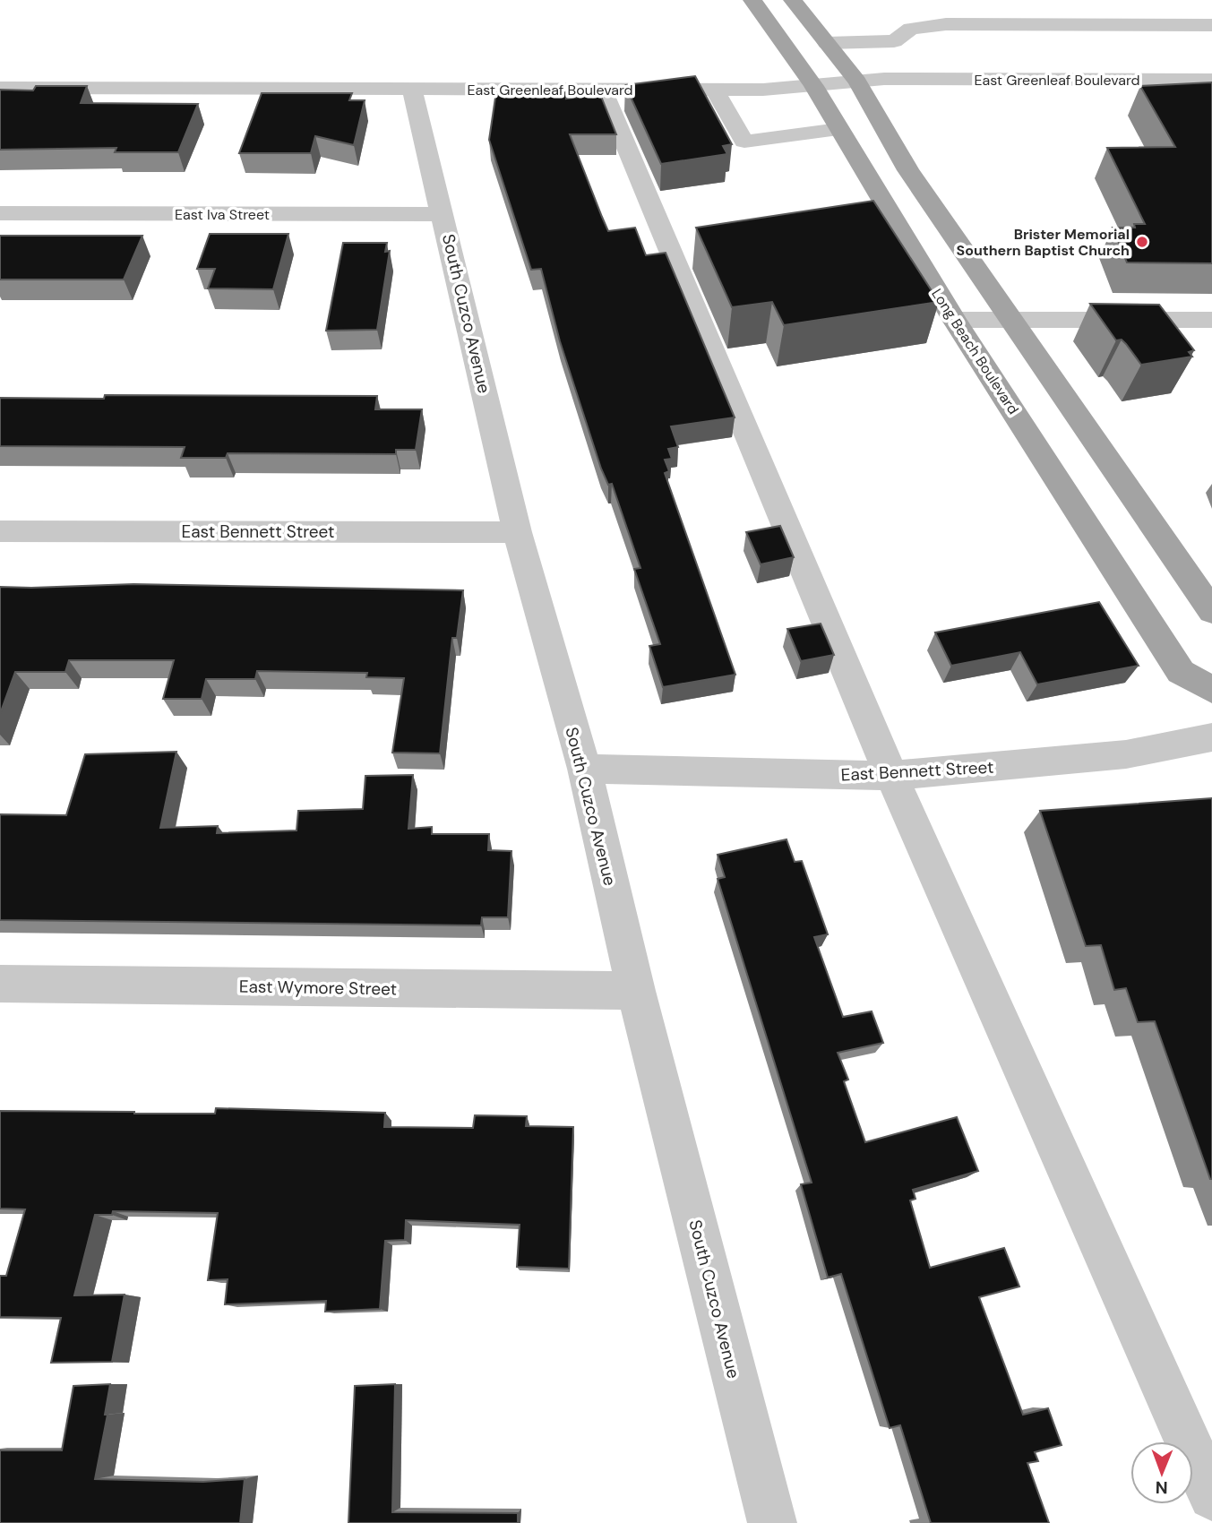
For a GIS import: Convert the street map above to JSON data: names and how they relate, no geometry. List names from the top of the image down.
{
  "streets": {
    "main road": ["Long Beach Boulevard"],
    "street": [
      "East Greenleaf Boulevard",
      "East Iva Street",
      "South Cuzco Avenue",
      "East Bennett Street",
      "East Wymore Street"
    ]
  },
  "crossings": [
    ["East Greenleaf Boulevard", "South Cuzco Avenue"],
    ["East Greenleaf Boulevard", "Long Beach Boulevard"],
    ["East Iva Street", "South Cuzco Avenue"],
    ["South Cuzco Avenue", "East Bennett Street"],
    ["South Cuzco Avenue", "East Wymore Street"]
  ],
  "places": ["Brister Memorial Southern Baptist Church"],
  "north": "bottom"
}
